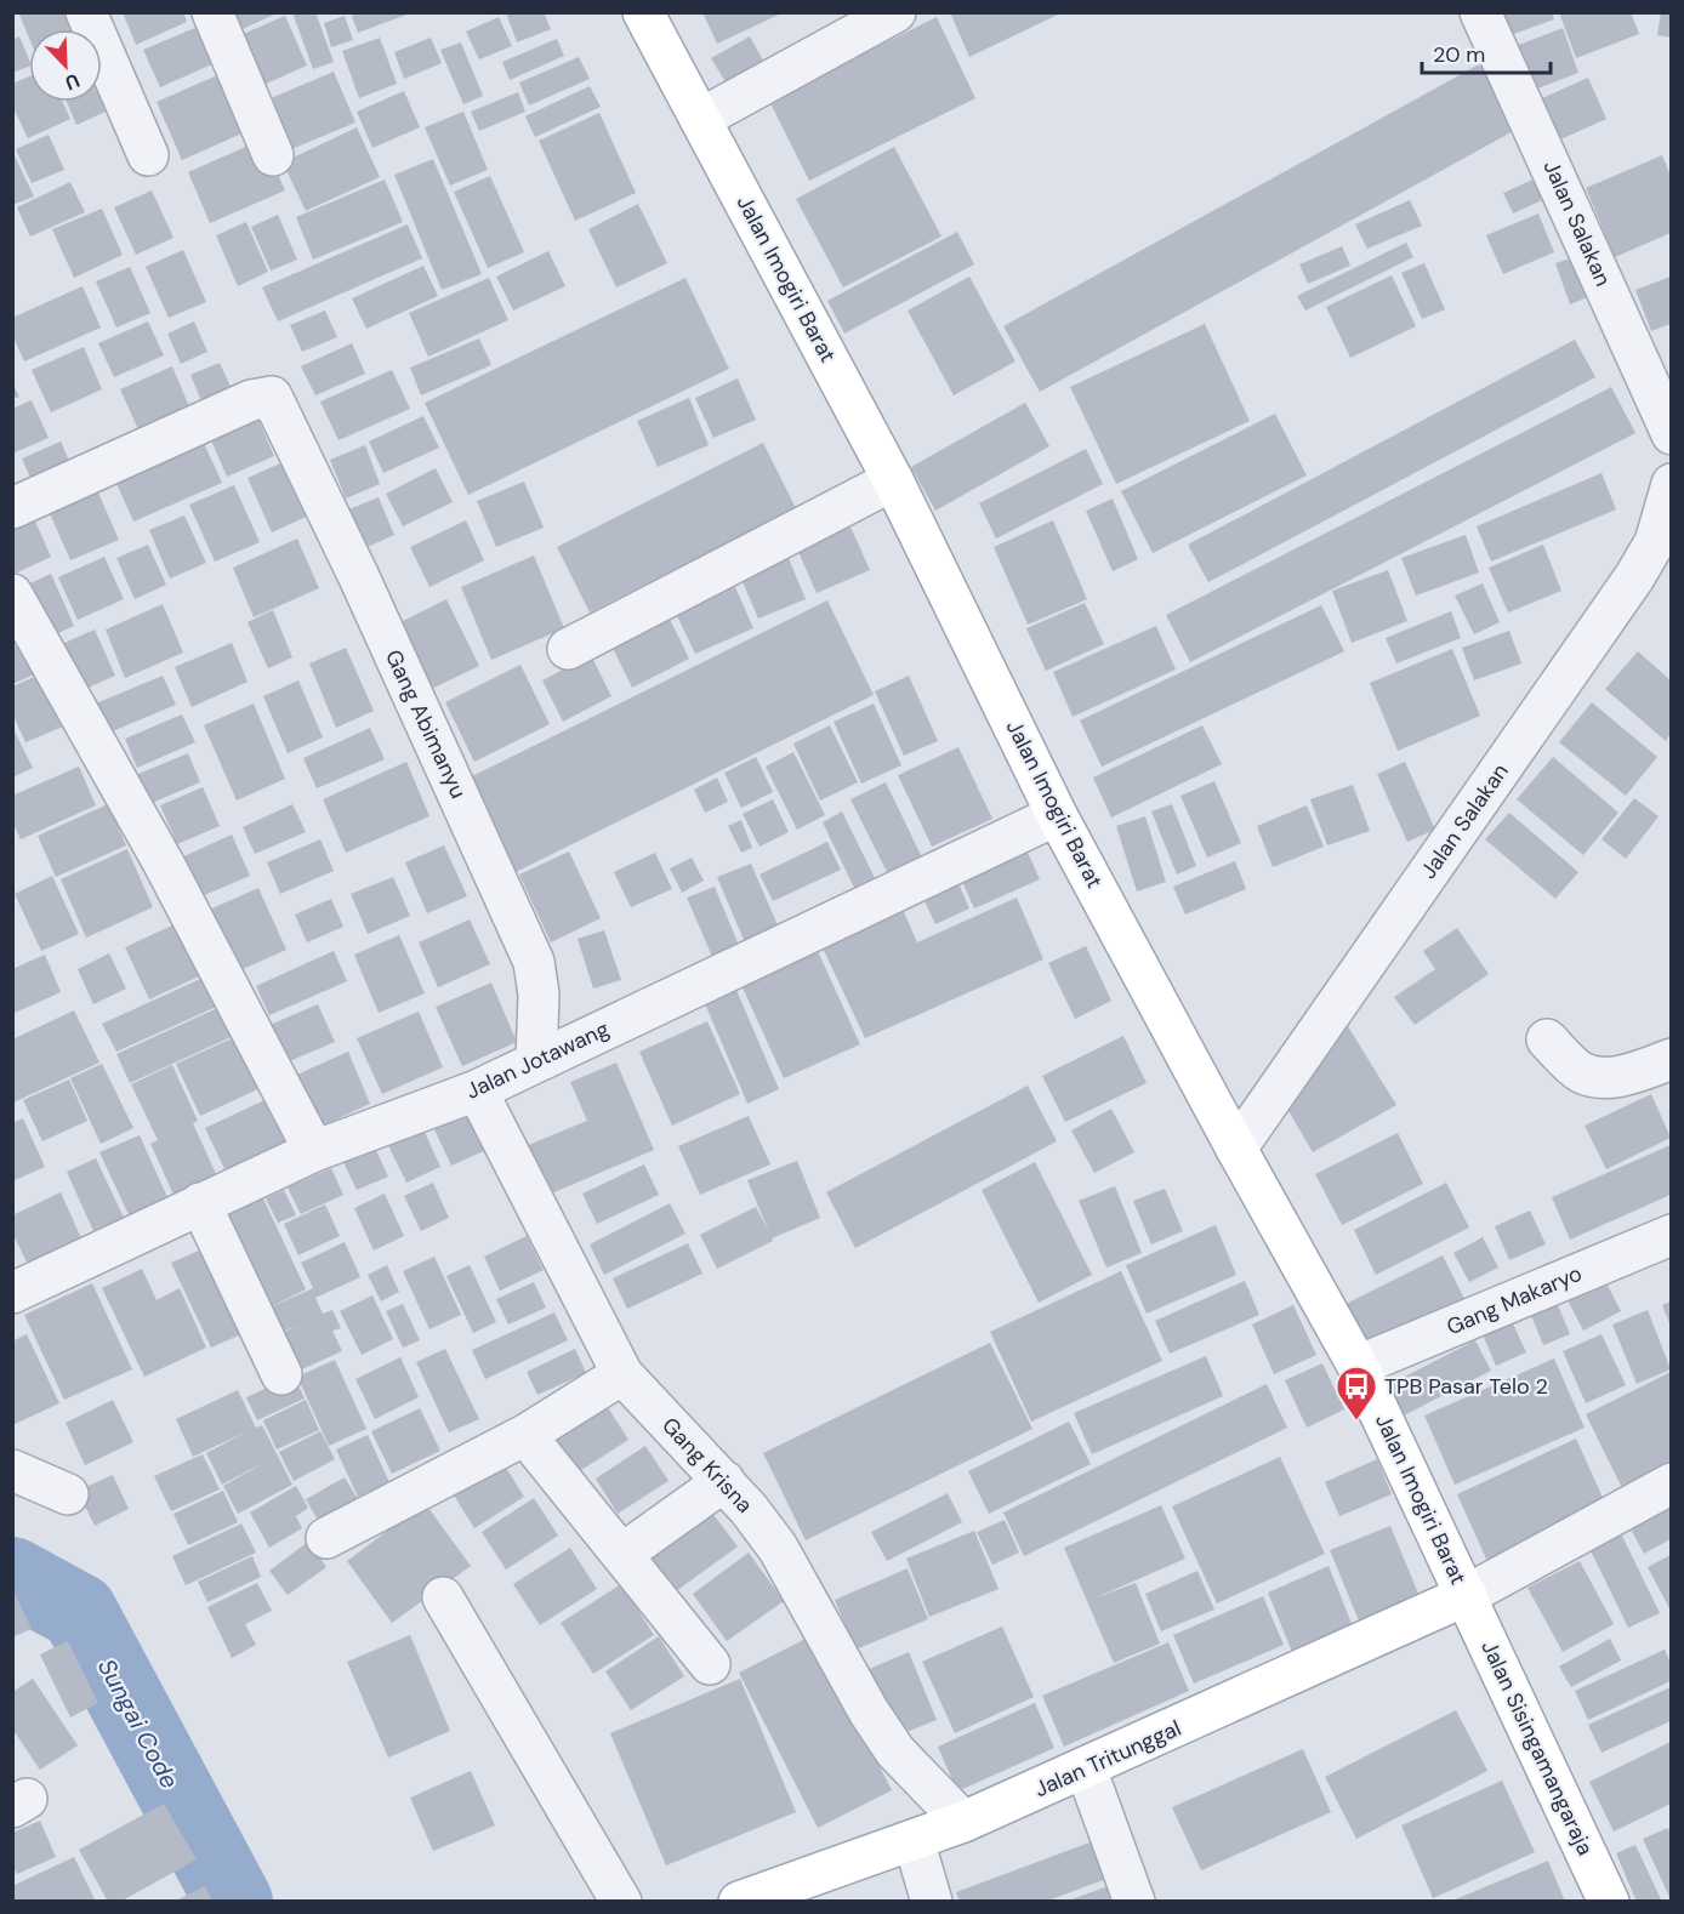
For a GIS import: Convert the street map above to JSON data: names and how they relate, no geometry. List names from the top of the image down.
{
  "streets": {
    "main road": ["Jalan Imogiri Barat", "Jalan Sisingamangaraja", "Jalan Tritunggal"],
    "street": [
      "Jalan Salakan",
      "Gang Abimanyu",
      "Jalan Jotawang",
      "Gang Makaryo",
      "Gang Krisna"
    ]
  },
  "crossings": [
    ["Jalan Salakan", "Jalan Imogiri Barat"],
    ["Jalan Imogiri Barat", "Jalan Jotawang"],
    ["Jalan Imogiri Barat", "Gang Makaryo"],
    ["Jalan Imogiri Barat", "Jalan Sisingamangaraja"],
    ["Jalan Imogiri Barat", "Jalan Tritunggal"],
    ["Gang Abimanyu", "Jalan Jotawang"],
    ["Jalan Jotawang", "Gang Krisna"],
    ["Gang Krisna", "Jalan Tritunggal"],
    ["Jalan Sisingamangaraja", "Jalan Tritunggal"]
  ],
  "water": ["Sungai Code"],
  "places": {
    "bus stop": ["TPB Pasar Telo 2"]
  },
  "scale_bar": "20 m",
  "north": "bottom right"
}
